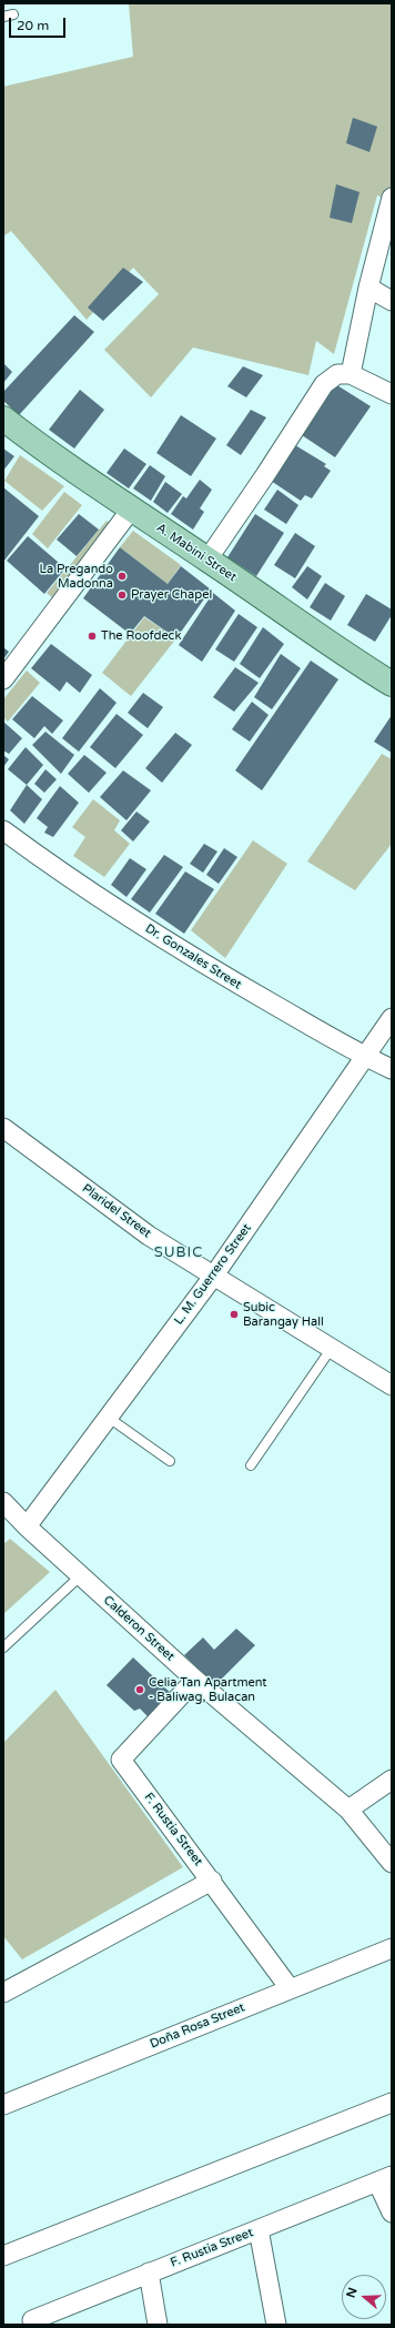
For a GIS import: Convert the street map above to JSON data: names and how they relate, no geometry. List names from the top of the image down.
{
  "streets": {
    "main road": ["A. Mabini Street"],
    "street": [
      "Dr. Gonzales Street",
      "Plaridel Street",
      "L. M. Guerrero Street",
      "Calderon Street",
      "F. Rustia Street",
      "Doña Rosa Street"
    ]
  },
  "crossings": [
    ["Dr. Gonzales Street", "L. M. Guerrero Street"],
    ["Plaridel Street", "L. M. Guerrero Street"],
    ["L. M. Guerrero Street", "Calderon Street"],
    ["Calderon Street", "F. Rustia Street"],
    ["F. Rustia Street", "Doña Rosa Street"]
  ],
  "districts": ["SUBIC"],
  "places": [
    "La Pregando Madonna",
    "Prayer Chapel",
    "The Roofdeck",
    "Subic Barangay Hall",
    "Celia Tan Apartment - Baliwag, Bulacan"
  ],
  "scale_bar": "20 m",
  "north": "left"
}
